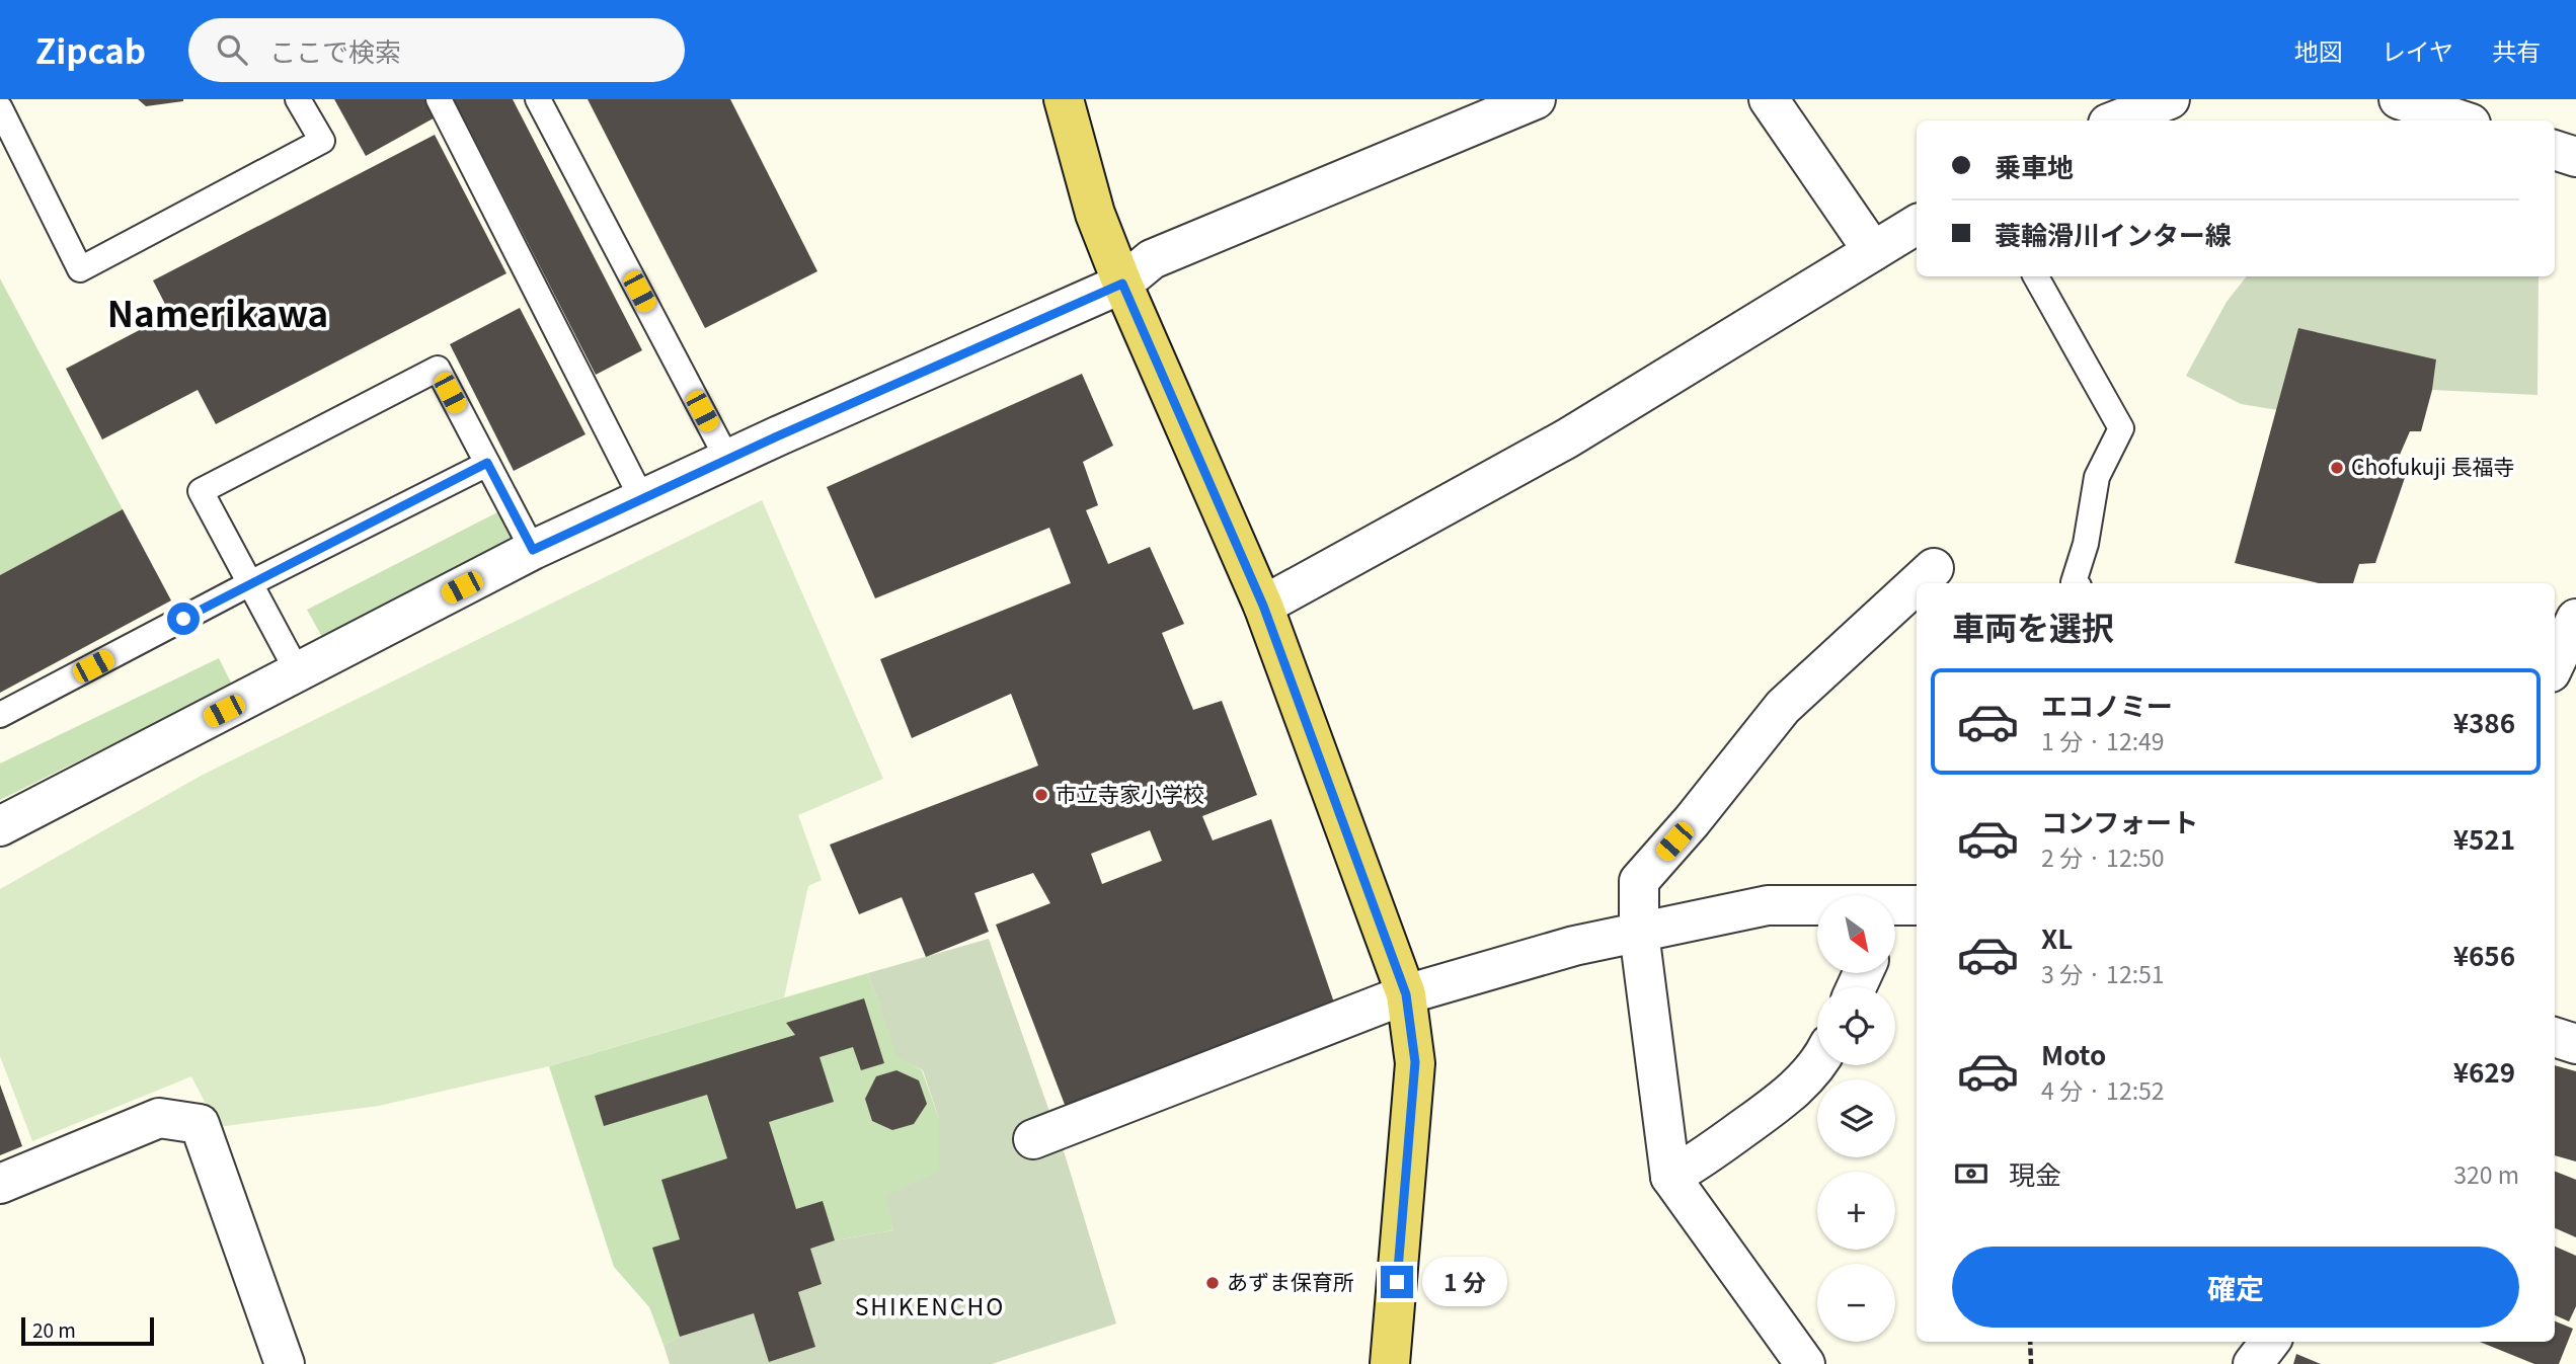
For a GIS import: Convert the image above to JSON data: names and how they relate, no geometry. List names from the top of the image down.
{
  "districts": ["Namerikawa", "SHIKENCHO"],
  "places": ["Chofukuji 長福寺", "市立寺家小学校", "あずま保育所"],
  "scale_bar": "20 m",
  "north": "bottom right",
  "page": {
    "header": "Zipcab",
    "search": "ここで検索",
    "nav": ["地図", "レイヤ", "共有"],
    "banner": ["乗車地", "蓑輪滑川インター線"],
    "heading": "車両を選択",
    "list": [
      {
        "name": "エコノミー",
        "note": "1 分 · 12:49",
        "value": "¥386"
      },
      {
        "name": "コンフォート",
        "note": "2 分 · 12:50",
        "value": "¥521"
      },
      {
        "name": "XL",
        "note": "3 分 · 12:51",
        "value": "¥656"
      },
      {
        "name": "Moto",
        "note": "4 分 · 12:52",
        "value": "¥629"
      }
    ],
    "map_buttons": ["+", "−"],
    "pay": ["現金", "320 m"],
    "buttons": "確定",
    "bubble": "1 分",
    "scale": "20 m"
  }
}
